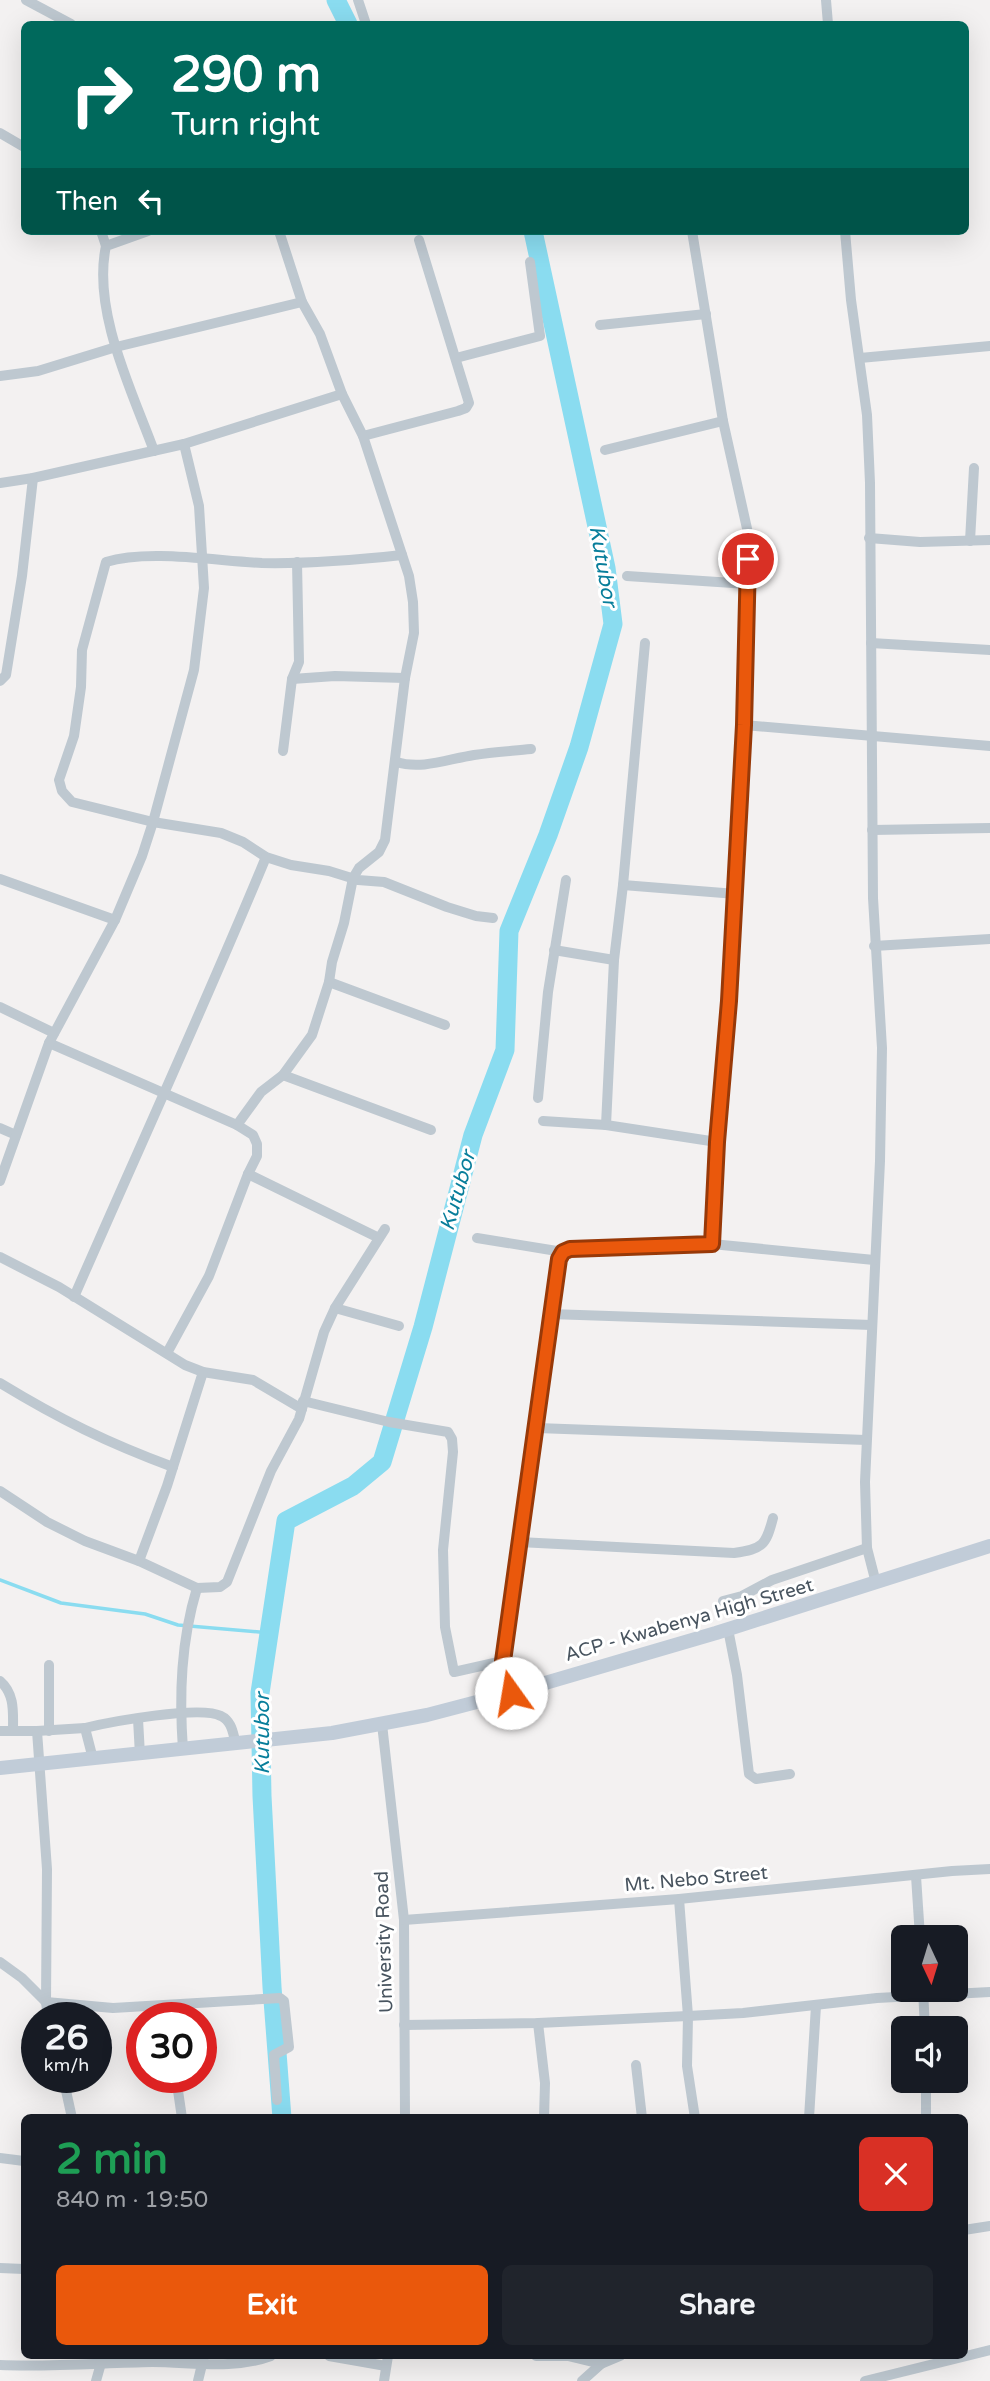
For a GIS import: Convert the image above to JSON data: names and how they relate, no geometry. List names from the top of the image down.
{
  "streets": {
    "main road": ["ACP - Kwabenya High Street"],
    "street": ["Mt. Nebo Street", "University Road"]
  },
  "crossings": [
    ["ACP - Kwabenya High Street", "University Road"],
    ["Mt. Nebo Street", "University Road"]
  ],
  "water": ["Kutubor"],
  "north": "bottom",
  "page": {
    "turn": ["290 m", "Turn right"],
    "then": "Then",
    "speed": "26 km/h",
    "limit": "30",
    "heading": ["2 min", "840 m · 19:50"],
    "buttons": ["Exit", "Share"]
  }
}
